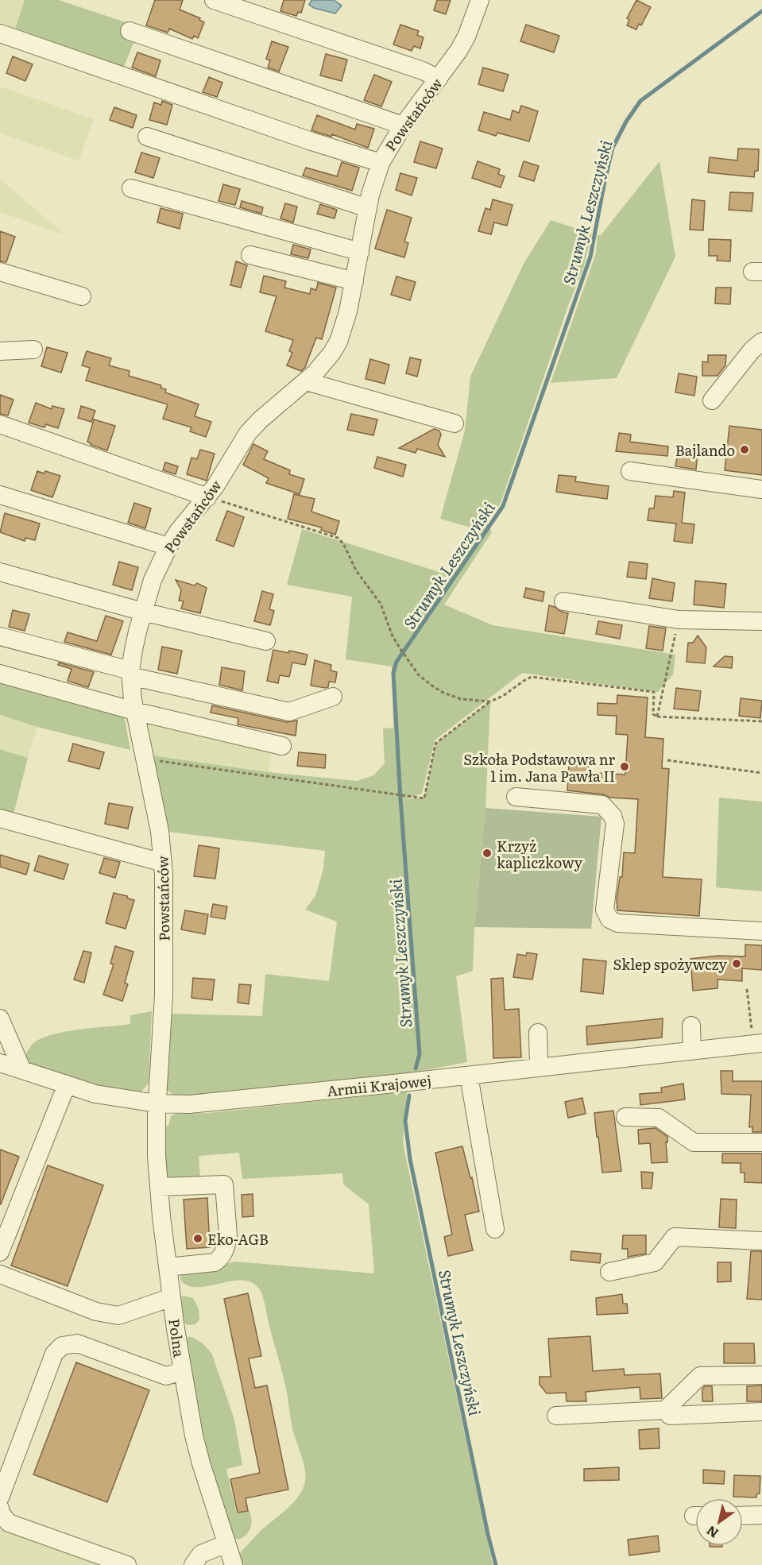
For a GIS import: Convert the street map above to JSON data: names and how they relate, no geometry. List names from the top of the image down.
{
  "streets": {
    "street": ["Powstańców", "Armii Krajowej", "Polna"]
  },
  "crossings": [
    ["Powstańców", "Armii Krajowej"],
    ["Powstańców", "Polna"],
    ["Armii Krajowej", "Polna"]
  ],
  "water": ["Strumyk Leszczyński"],
  "places": [
    "Bajlando",
    "Szkoła Podstawowa nr 1 im. Jana Pawła II",
    "Krzyż kapliczkowy",
    "Sklep spożywczy",
    "Eko-AGB"
  ],
  "north": "bottom left"
}
